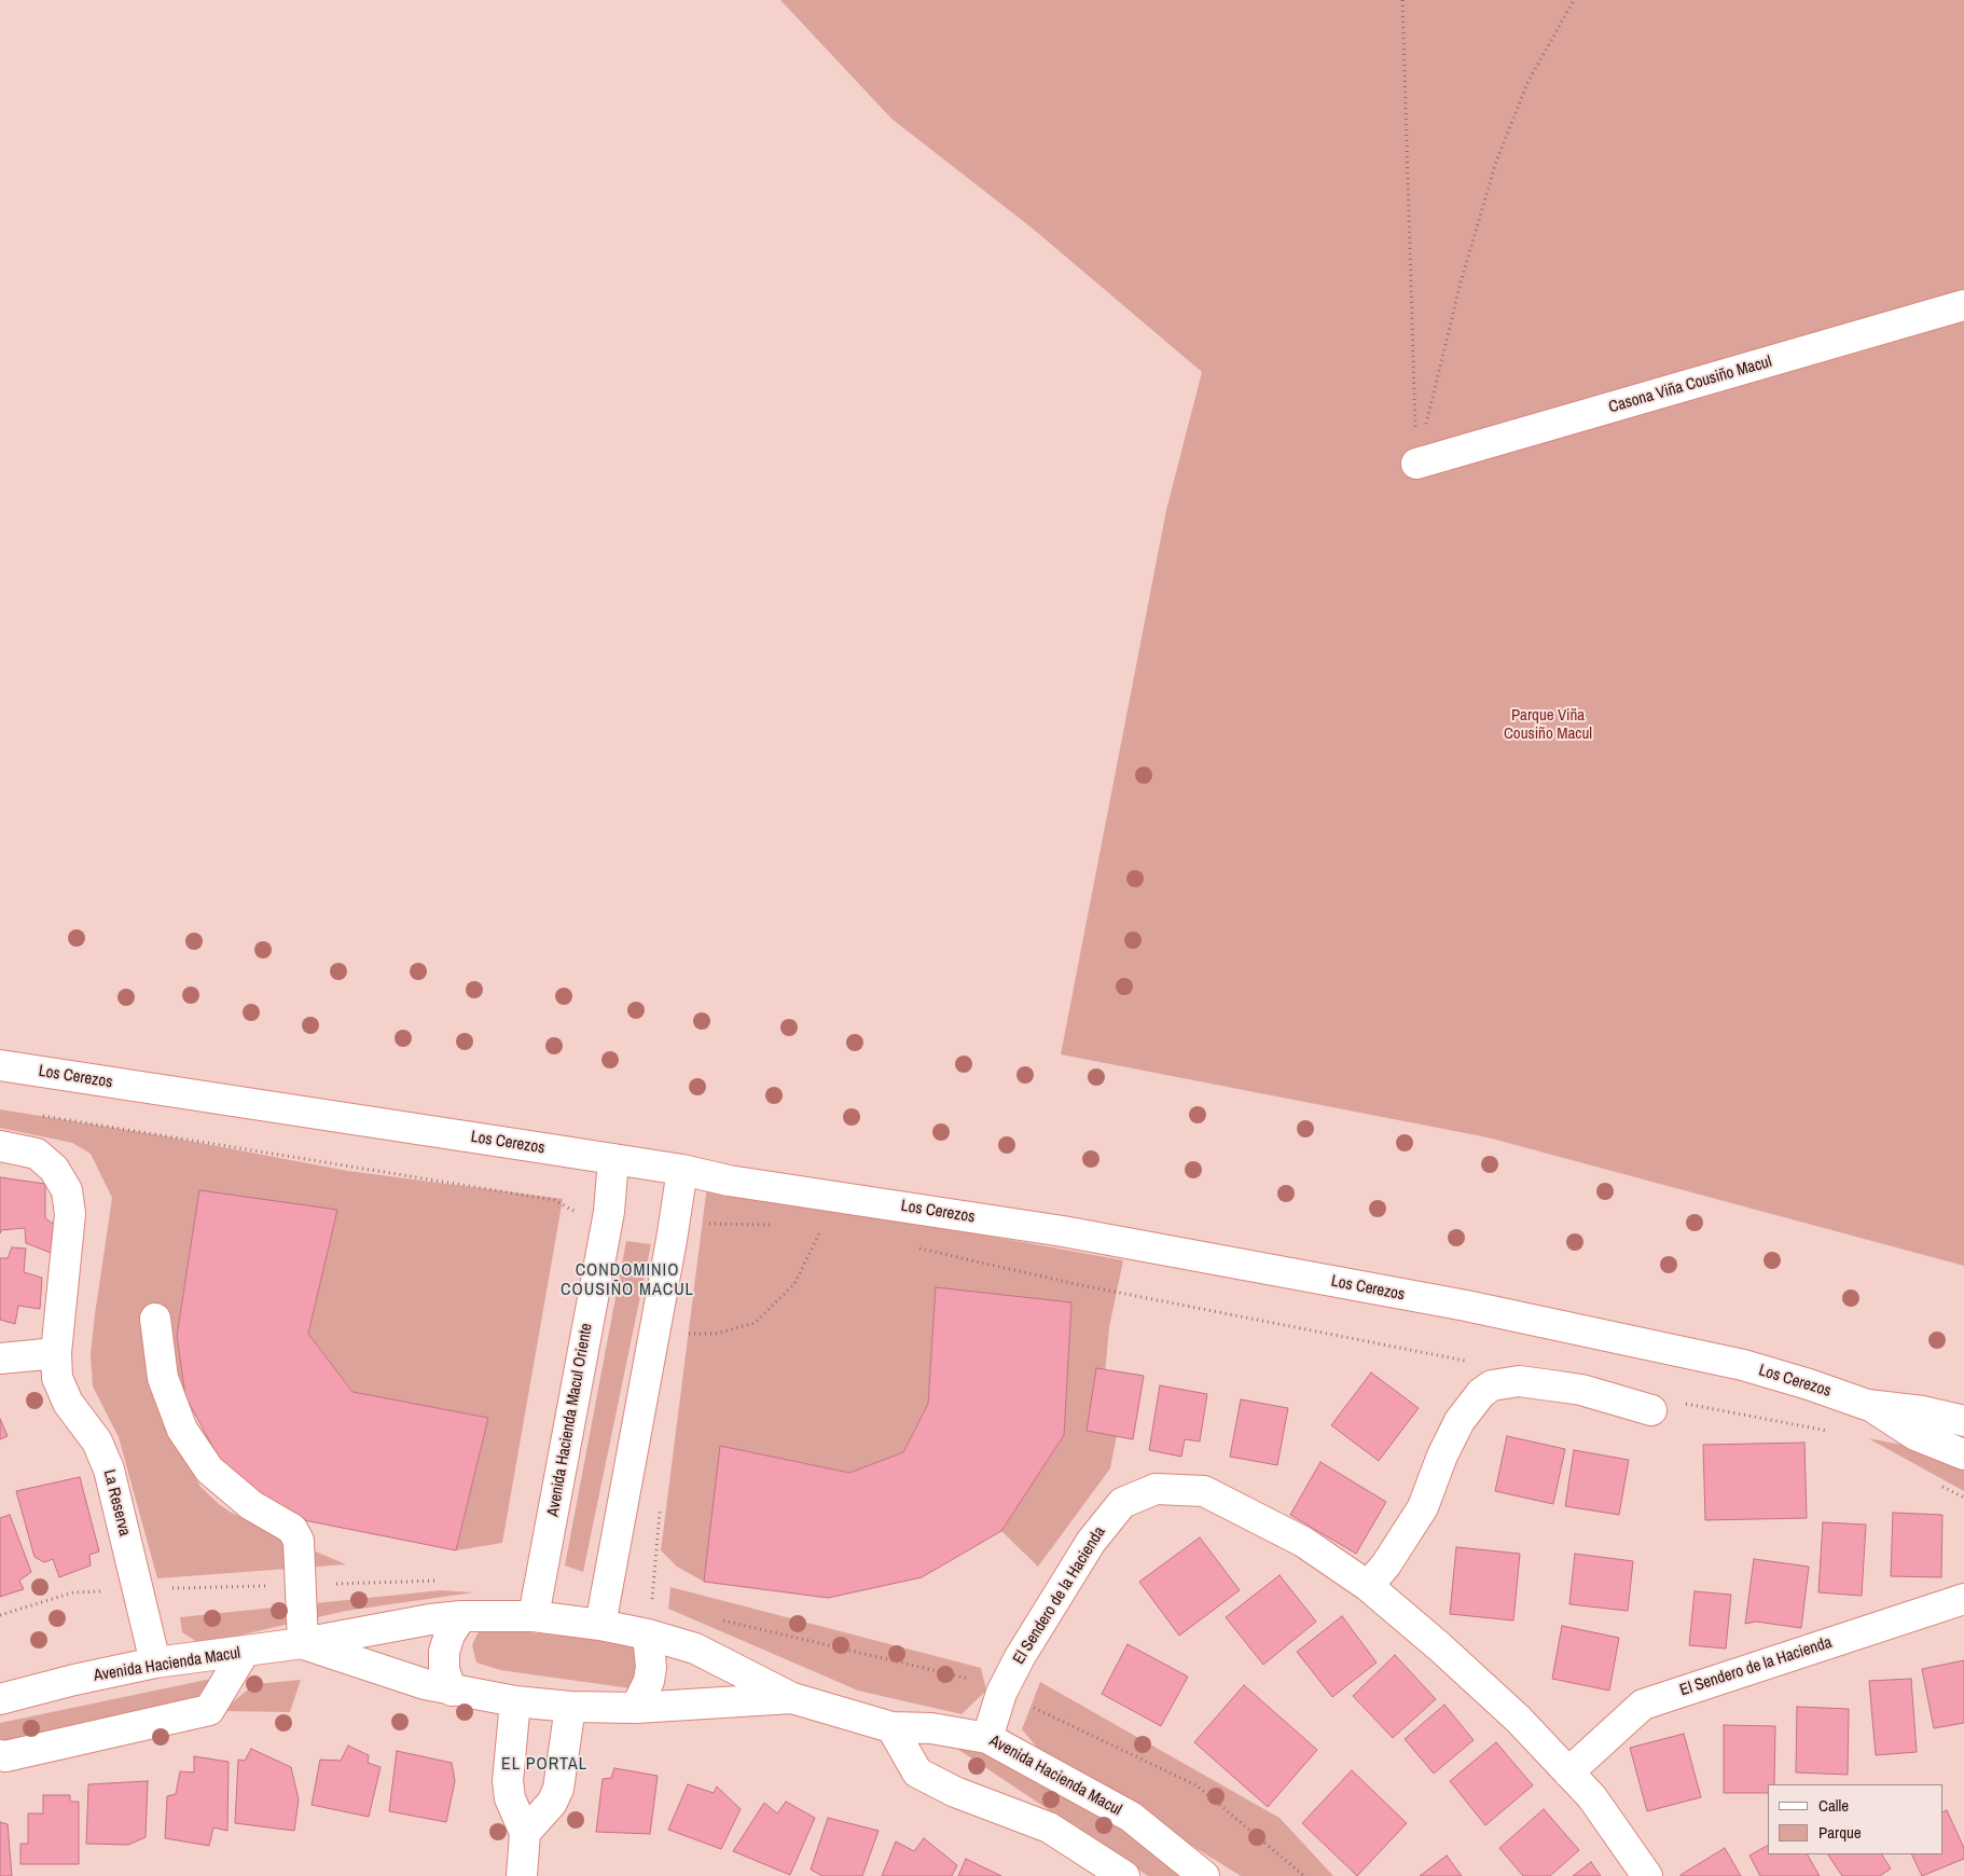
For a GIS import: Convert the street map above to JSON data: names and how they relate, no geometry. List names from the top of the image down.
{
  "streets": {
    "street": [
      "Casona Viña Cousiño Macul",
      "Los Cerezos",
      "Avenida Hacienda Macul Oriente",
      "La Reserva",
      "El Sendero de la Hacienda",
      "Avenida Hacienda Macul"
    ]
  },
  "crossings": [
    ["Los Cerezos", "Avenida Hacienda Macul Oriente"],
    ["Avenida Hacienda Macul Oriente", "Avenida Hacienda Macul"],
    ["La Reserva", "Avenida Hacienda Macul"],
    ["El Sendero de la Hacienda", "Avenida Hacienda Macul"]
  ],
  "districts": ["CONDOMINIO COUSIÑO MACUL", "EL PORTAL"],
  "parks": ["Parque Viña Cousiño Macul"],
  "legend": ["Calle", "Parque"]
}
